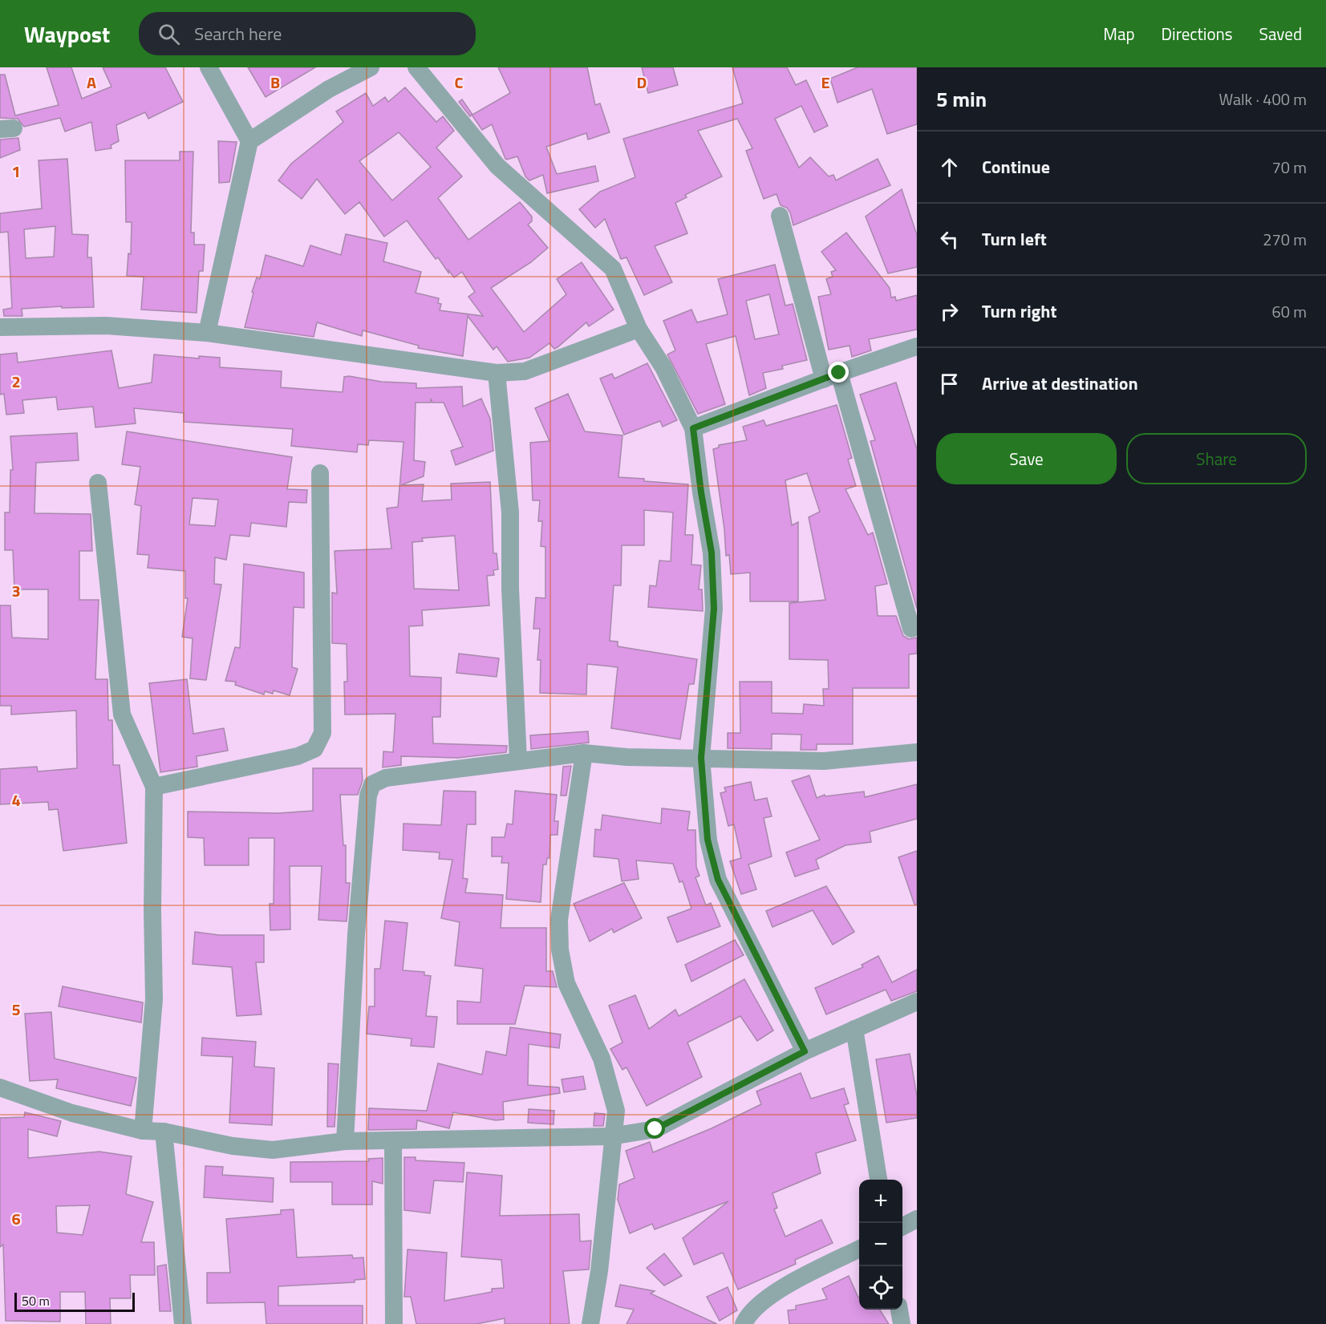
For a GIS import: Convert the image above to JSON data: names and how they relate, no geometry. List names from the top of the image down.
{
  "scale_bar": "50 m",
  "page": {
    "header": "Waypost",
    "search": "Search here",
    "nav": ["Map", "Directions", "Saved"],
    "heading": ["5 min", "Walk · 400 m"],
    "list": [
      ["Continue", "70 m"],
      ["Turn left", "270 m"],
      ["Turn right", "60 m"],
      "Arrive at destination"
    ],
    "buttons": ["Save", "Share"],
    "map_buttons": ["+", "−"],
    "scale": "50 m"
  },
  "grid": {
    "columns": [
      "A",
      "B",
      "C",
      "D",
      "E"
    ],
    "rows": [
      "1",
      "2",
      "3",
      "4",
      "5",
      "6"
    ]
  }
}
